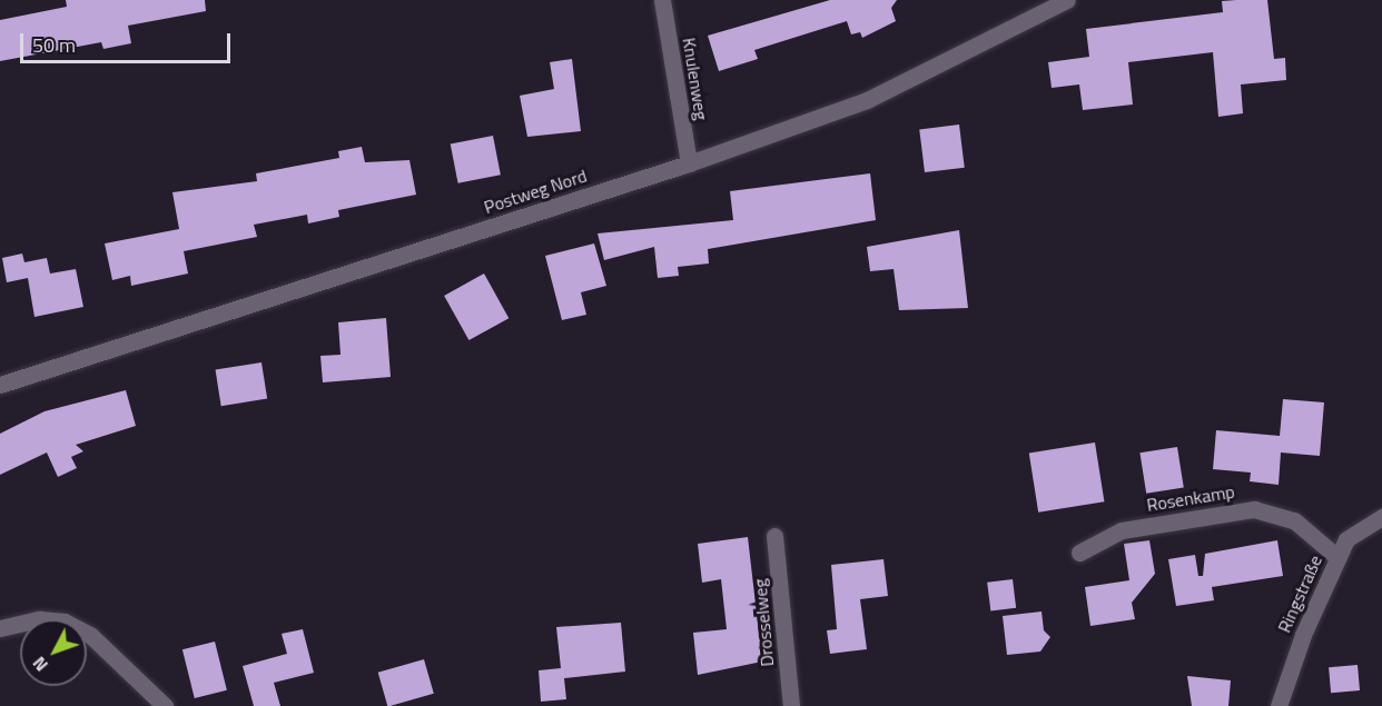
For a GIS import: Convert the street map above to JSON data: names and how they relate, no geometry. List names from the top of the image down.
{
  "streets": {
    "street": [
      "Knulenweg",
      "Postweg Nord",
      "Rosenkamp",
      "Ringstraße",
      "Drosselweg"
    ]
  },
  "crossings": [
    ["Knulenweg", "Postweg Nord"],
    ["Rosenkamp", "Ringstraße"]
  ],
  "scale_bar": "50 m",
  "north": "bottom left"
}
